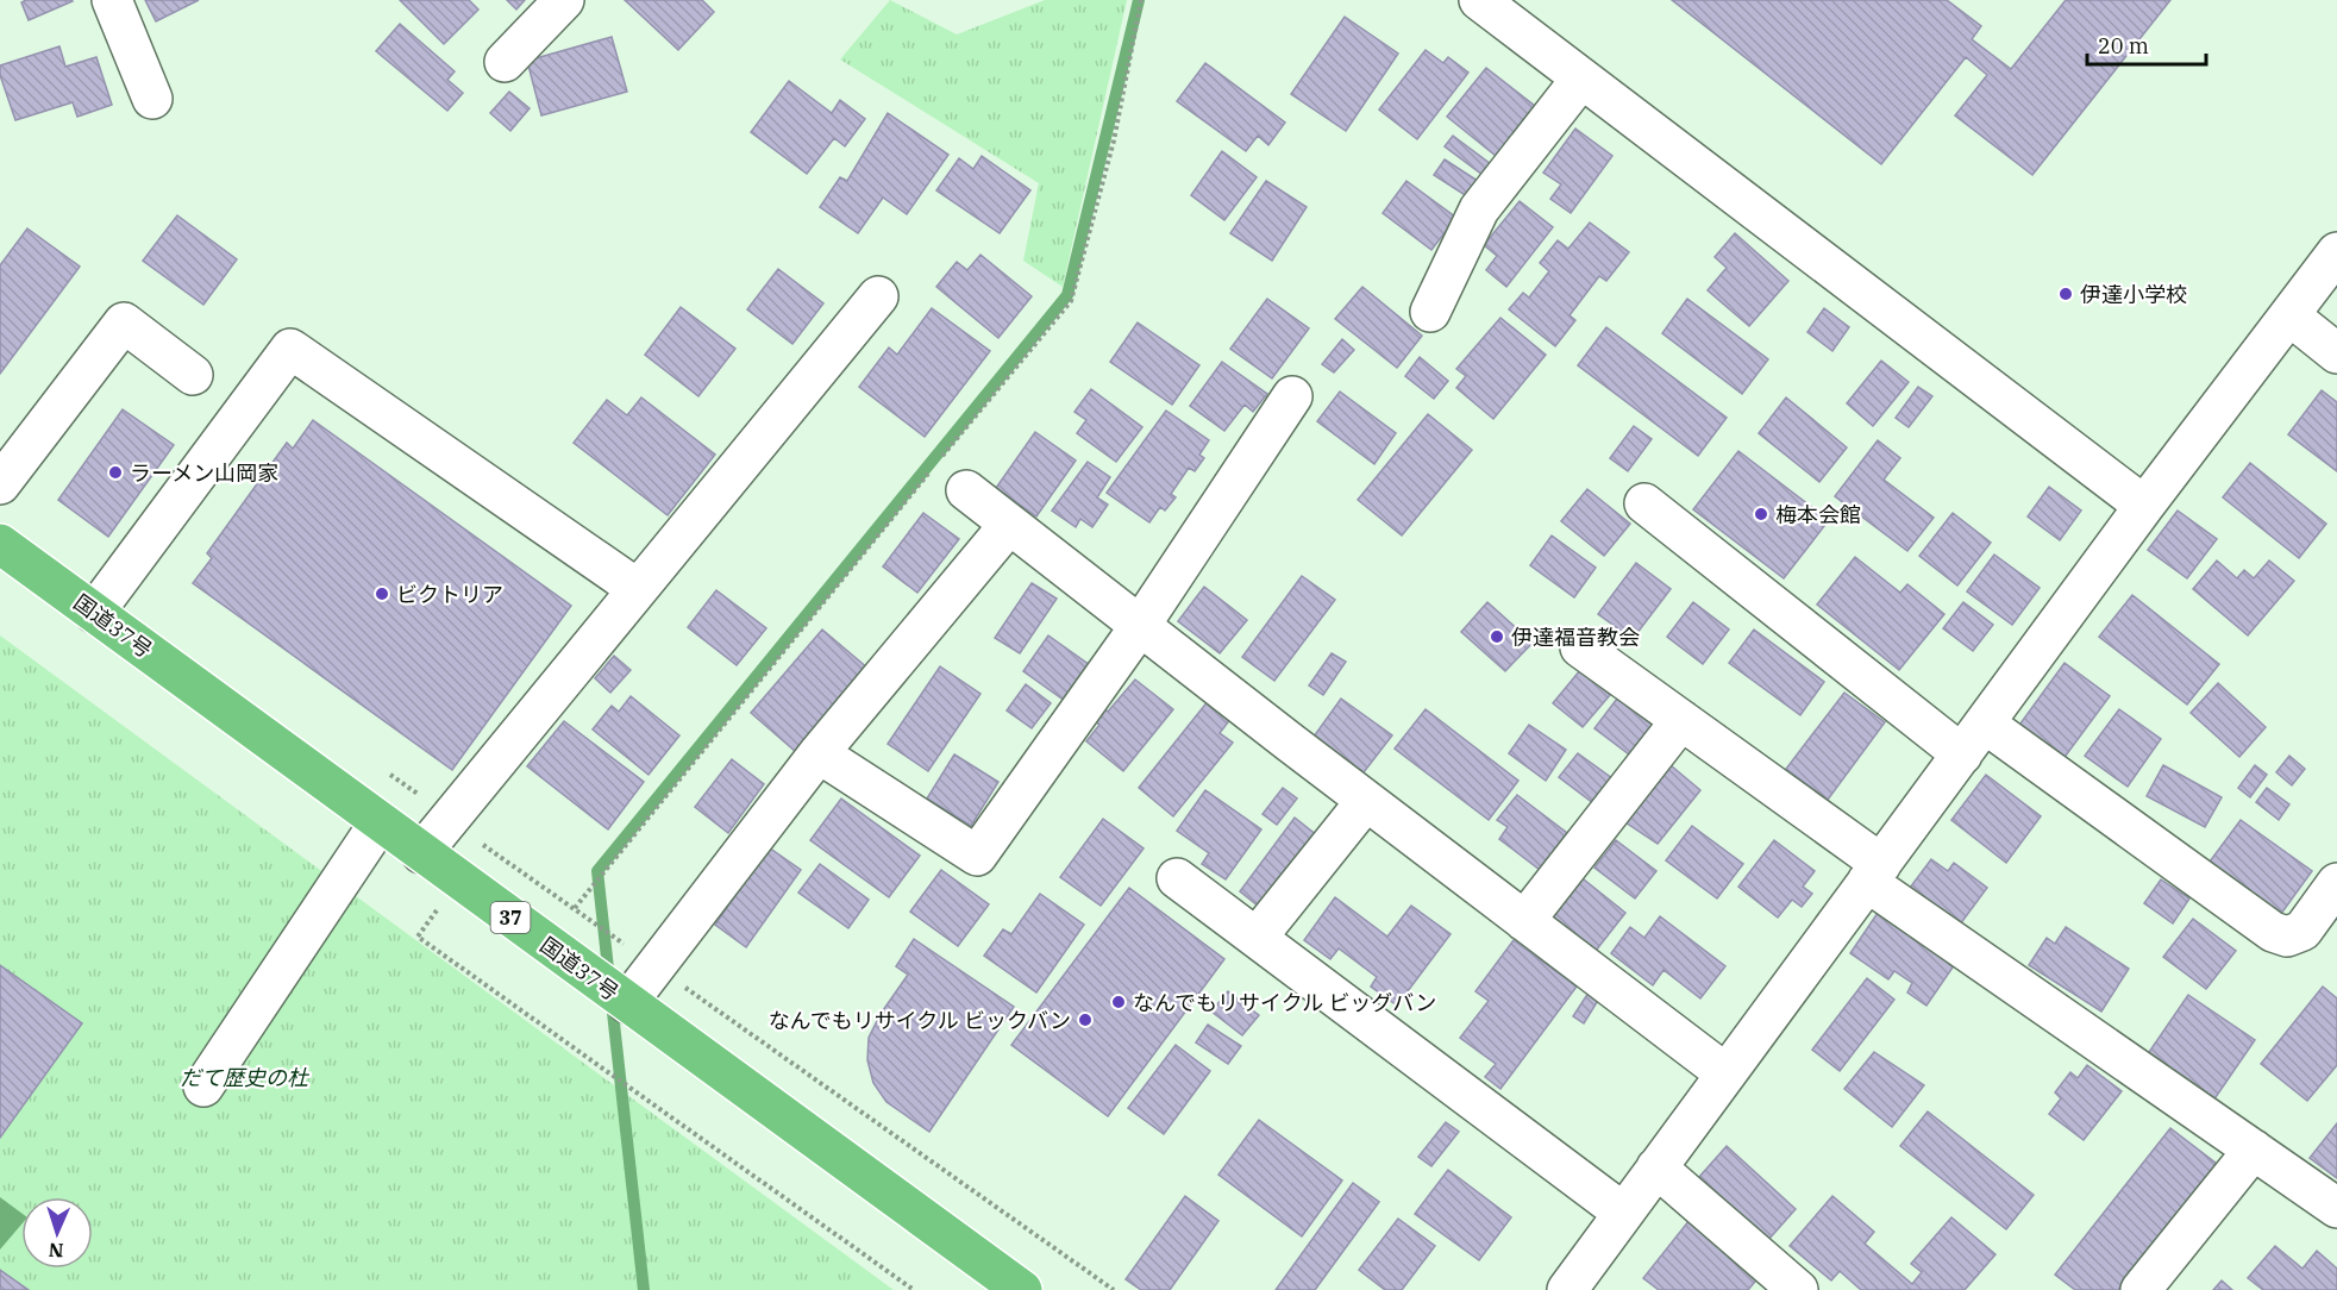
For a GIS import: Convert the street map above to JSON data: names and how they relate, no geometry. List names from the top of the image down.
{
  "streets": {
    "highway": ["国道37号", "37"]
  },
  "parks": ["だて歴史の杜"],
  "places": [
    "伊達小学校",
    "ラーメン山岡家",
    "梅本会館",
    "ビクトリア",
    "伊達福音教会",
    "なんでもリサイクル ビッグバン",
    "なんでもリサイクル ビックバン"
  ],
  "scale_bar": "20 m",
  "north": "bottom"
}
